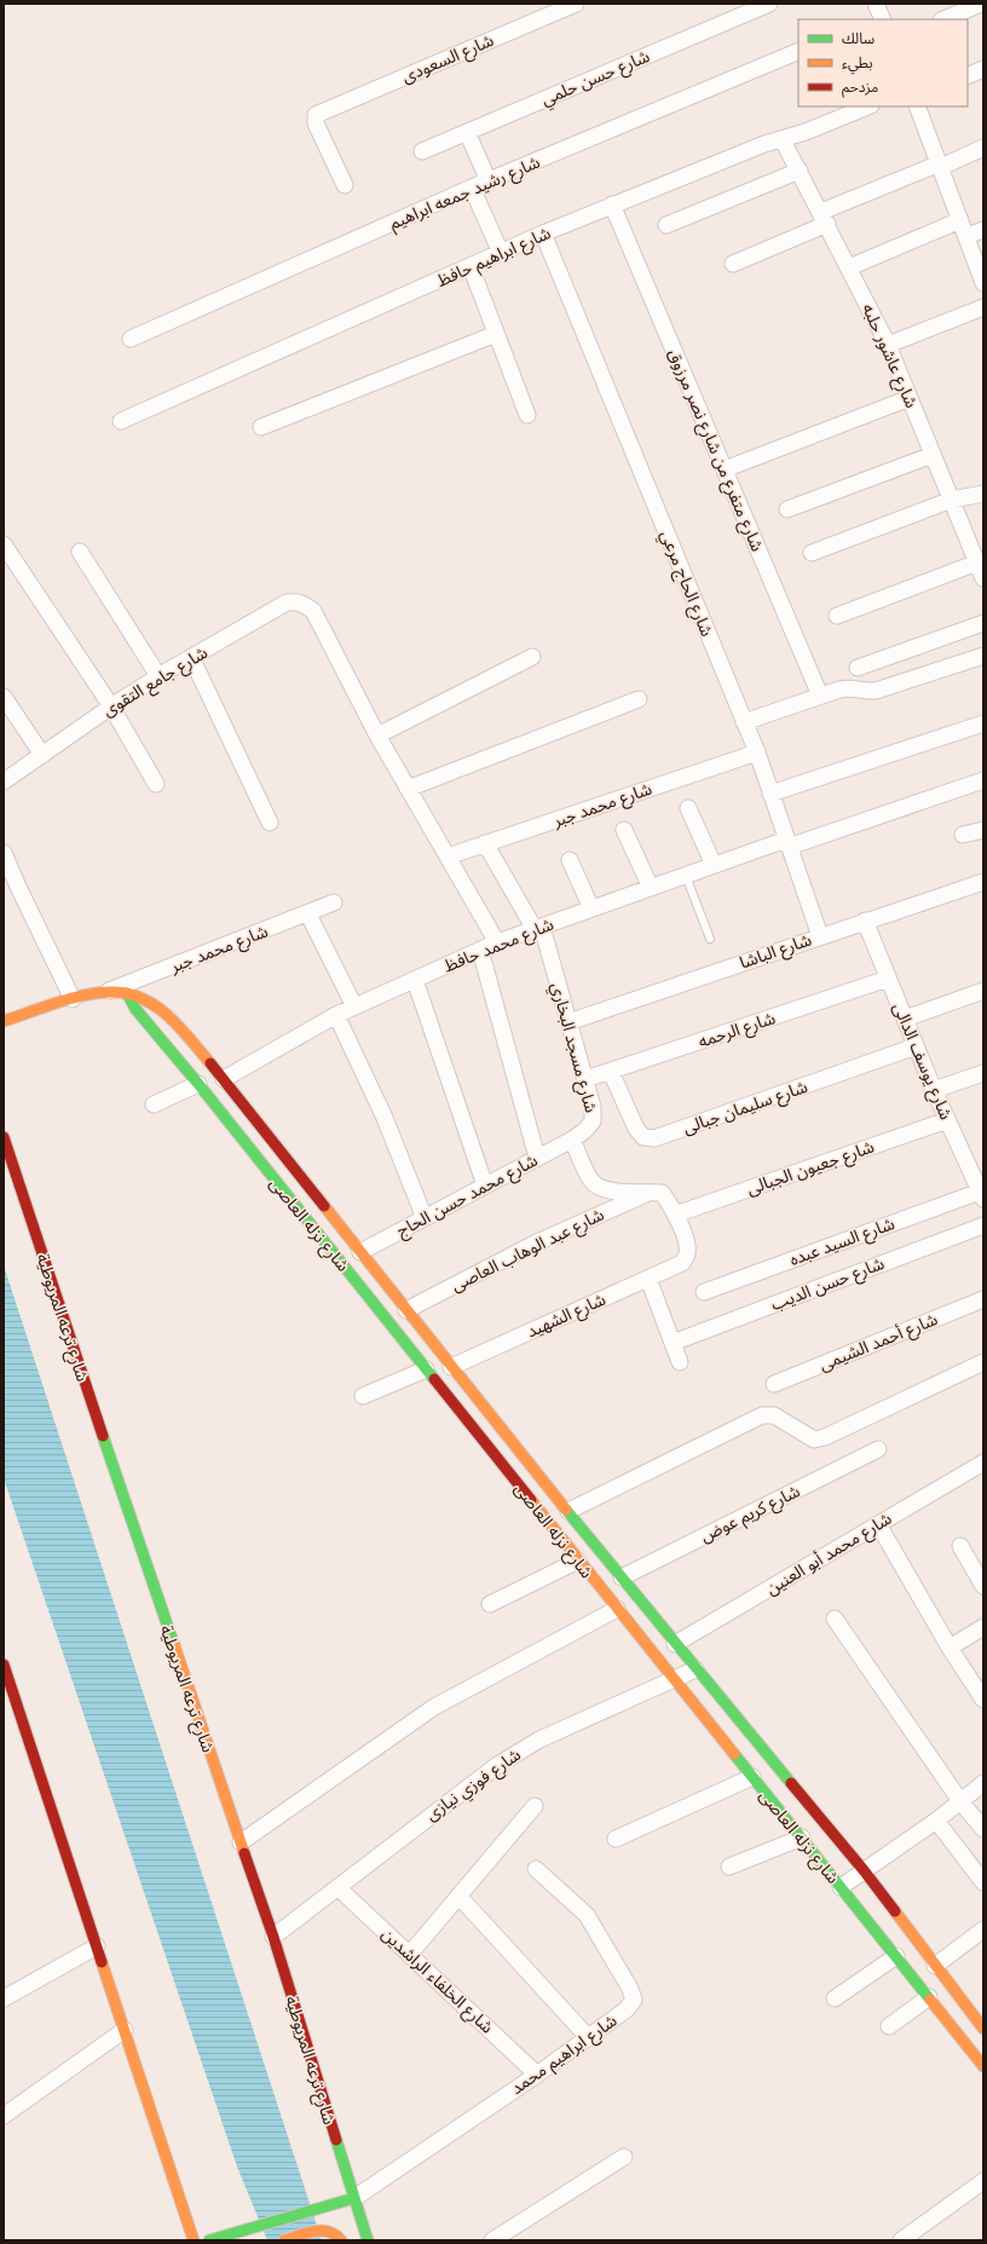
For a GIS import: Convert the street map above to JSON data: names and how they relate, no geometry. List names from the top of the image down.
{
  "streets": {
    "street": [
      "شارع السعودى",
      "شارع حسن حلمي",
      "شارع رشيد جمعه ابراهيم",
      "شارع ابراهيم حافظ",
      "شارع عاشور حلبه",
      "شارع متفرع من شارع نصر مرزوق",
      "شارع الحاج مرعي",
      "شارع جامع التقوى",
      "شارع محمد جبر",
      "شارع محمد حافظ",
      "شارع الباشا",
      "شارع الرحمه",
      "شارع مسجد البخاري",
      "شارع يوسف الدالى",
      "شارع سليمان جبالى",
      "شارع جعيون الجبالى",
      "شارع محمد حسن الحاج",
      "شارع نزله العاصى",
      "شارع السيد عبده",
      "شارع عبد الوهاب العاصى",
      "شارع حسن الديب",
      "شارع الشهيد",
      "شارع ترعه المريوطية",
      "شارع أحمد الشيمى",
      "شارع كريم عوض",
      "شارع محمد أبو العنين",
      "شارع فوزي نيازى",
      "شارع الخلفاء الراشدين",
      "شارع ابراهيم محمد"
    ]
  },
  "crossings": [
    ["شارع ابراهيم حافظ", "شارع عاشور حلبه"],
    ["شارع ابراهيم حافظ", "شارع متفرع من شارع نصر مرزوق"],
    ["شارع ابراهيم حافظ", "شارع الحاج مرعي"],
    ["شارع الحاج مرعي", "شارع محمد جبر"],
    ["شارع الحاج مرعي", "شارع محمد حافظ"],
    ["شارع الحاج مرعي", "شارع الباشا"],
    ["شارع محمد جبر", "شارع مسجد البخاري"],
    ["شارع محمد جبر", "شارع نزله العاصى"],
    ["شارع محمد حافظ", "شارع مسجد البخاري"],
    ["شارع محمد حافظ", "شارع نزله العاصى"],
    ["شارع الباشا", "شارع مسجد البخاري"],
    ["شارع الباشا", "شارع يوسف الدالى"],
    ["شارع الرحمه", "شارع مسجد البخاري"],
    ["شارع الرحمه", "شارع يوسف الدالى"],
    ["شارع الرحمه", "شارع سليمان جبالى"],
    ["شارع مسجد البخاري", "شارع محمد حسن الحاج"],
    ["شارع يوسف الدالى", "شارع سليمان جبالى"],
    ["شارع يوسف الدالى", "شارع جعيون الجبالى"],
    ["شارع يوسف الدالى", "شارع السيد عبده"],
    ["شارع جعيون الجبالى", "شارع الشهيد"],
    ["شارع محمد حسن الحاج", "شارع نزله العاصى"],
    ["شارع نزله العاصى", "شارع عبد الوهاب العاصى"],
    ["شارع نزله العاصى", "شارع الشهيد"],
    ["شارع نزله العاصى", "شارع كريم عوض"],
    ["شارع نزله العاصى", "شارع محمد أبو العنين"],
    ["شارع نزله العاصى", "شارع فوزي نيازى"],
    ["شارع ترعه المريوطية", "شارع فوزي نيازى"],
    ["شارع ترعه المريوطية", "شارع ابراهيم محمد"],
    ["شارع فوزي نيازى", "شارع الخلفاء الراشدين"],
    ["شارع الخلفاء الراشدين", "شارع ابراهيم محمد"]
  ],
  "legend": ["سالك", "بطيء", "مزدحم"]
}
